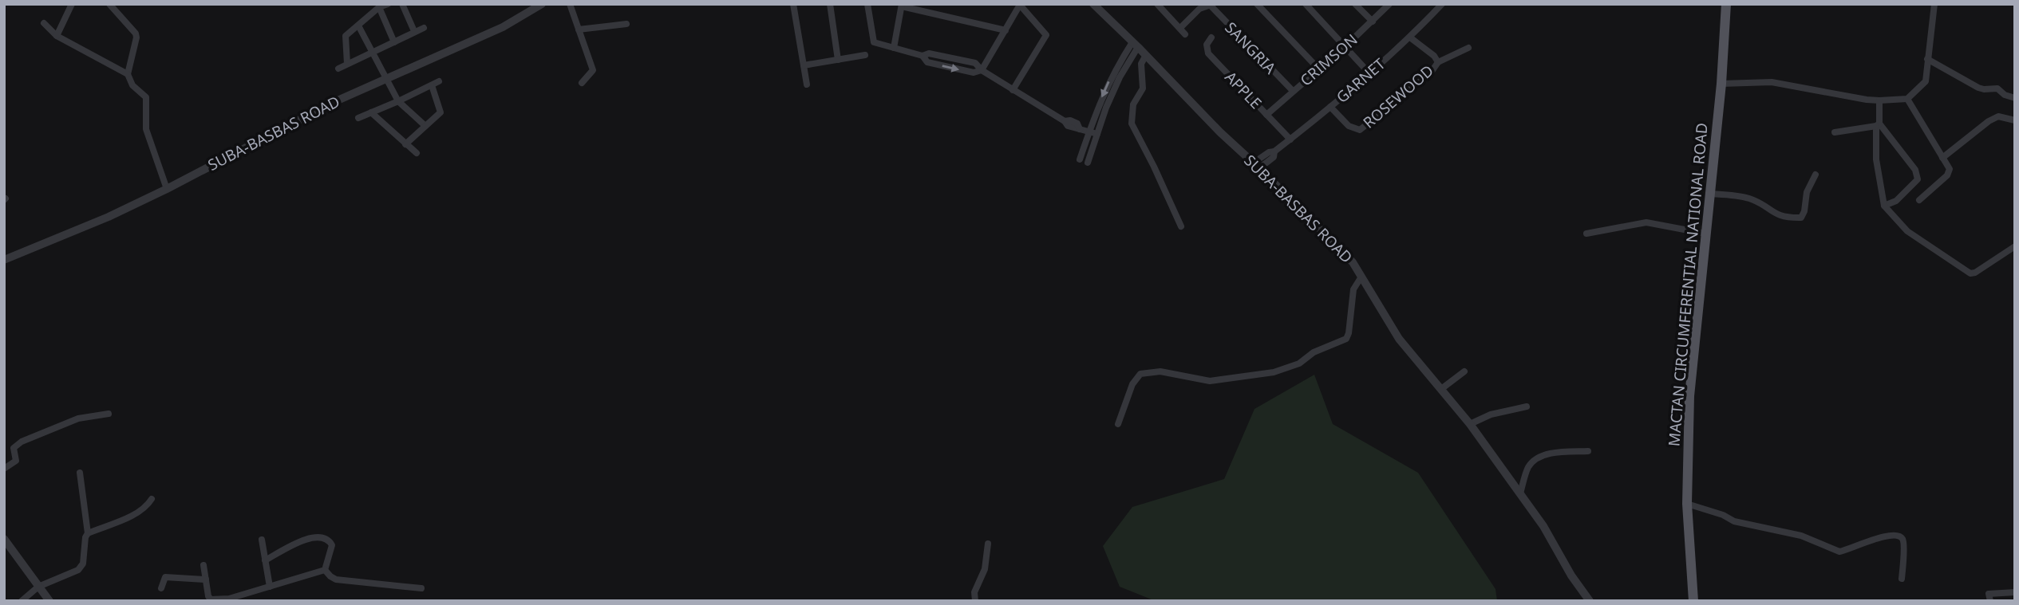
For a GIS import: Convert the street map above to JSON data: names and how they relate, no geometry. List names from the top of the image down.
{
  "streets": {
    "main road": ["MACTAN CIRCUMFERENTIAL NATIONAL ROAD"],
    "street": [
      "SANGRIA",
      "CRIMSON",
      "GARNET",
      "APPLE",
      "ROSEWOOD",
      "SUBA-BASBAS ROAD"
    ]
  },
  "crossings": [
    ["SANGRIA", "CRIMSON"],
    ["CRIMSON", "APPLE"],
    ["GARNET", "APPLE"],
    ["GARNET", "ROSEWOOD"],
    ["GARNET", "SUBA-BASBAS ROAD"]
  ]
}
